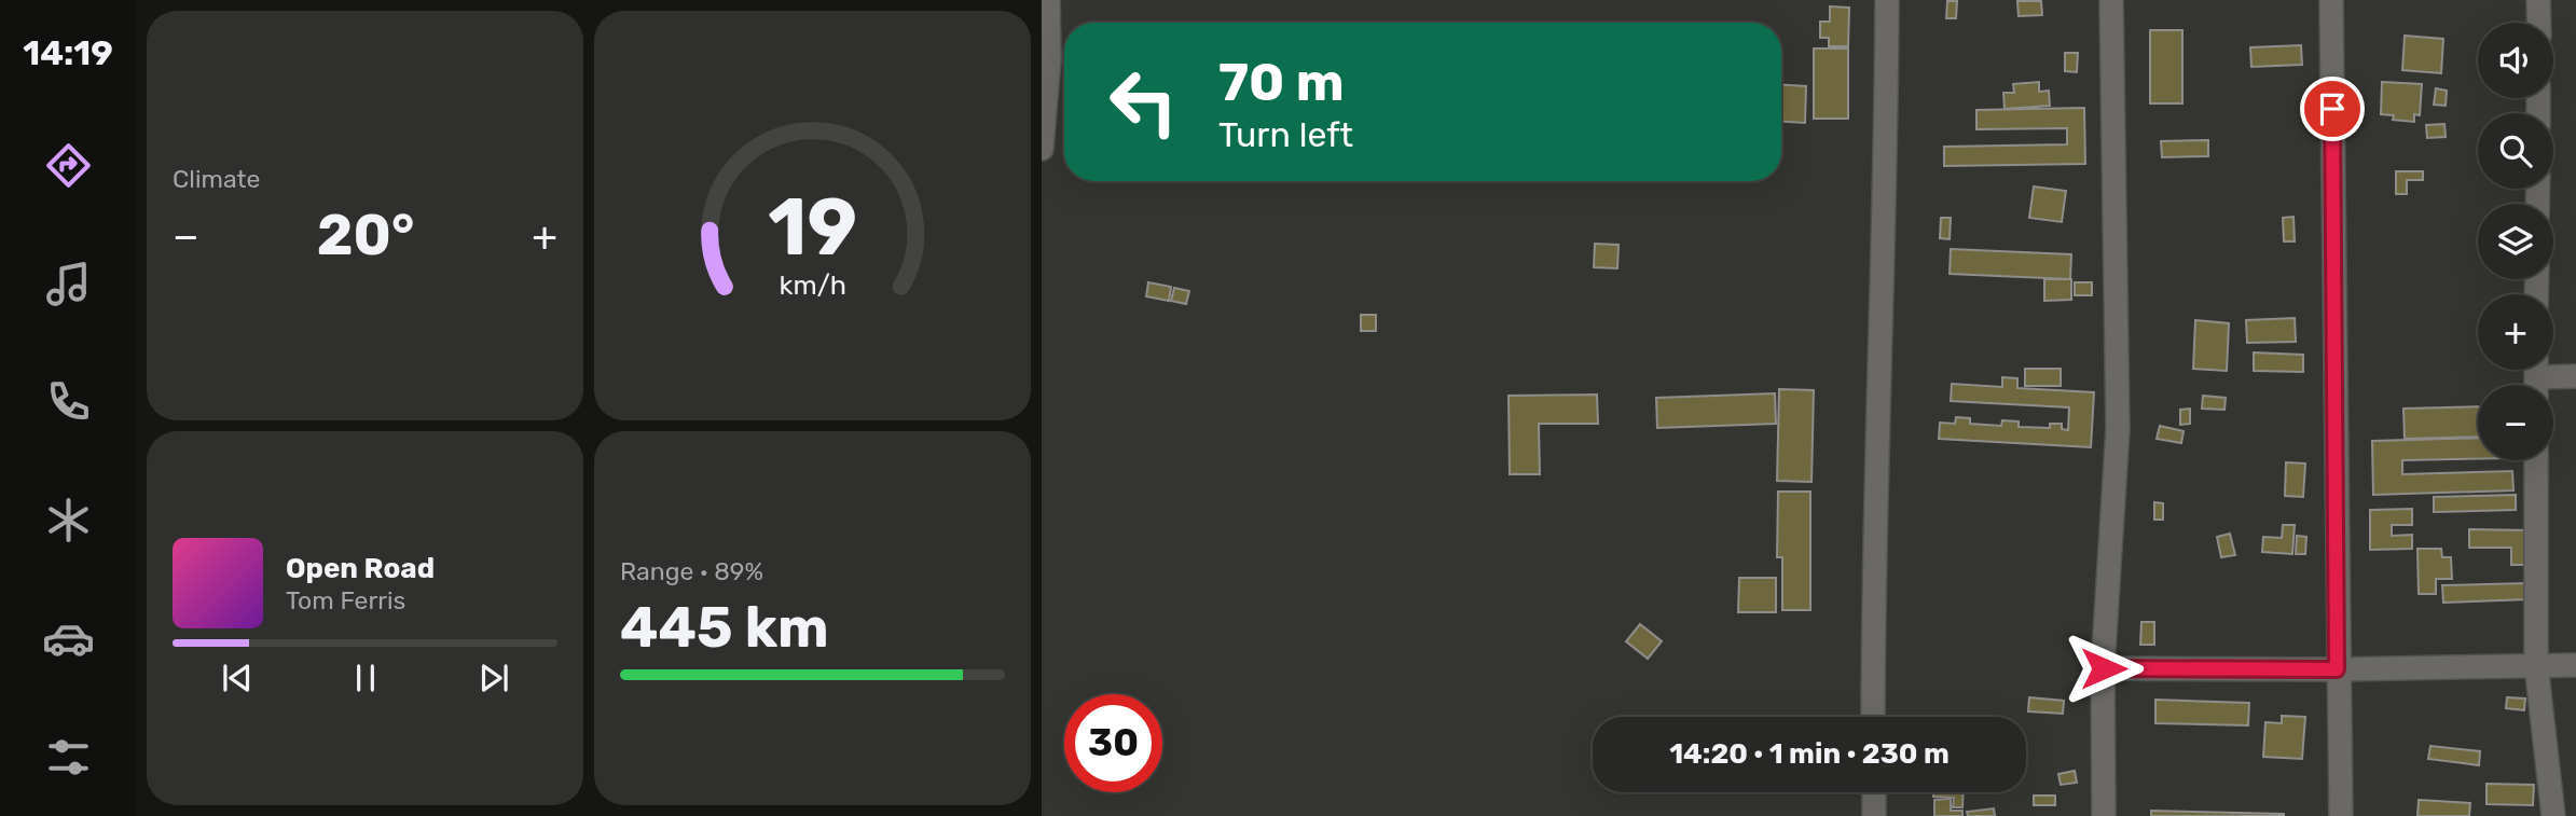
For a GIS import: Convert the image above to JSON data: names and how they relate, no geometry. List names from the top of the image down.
{
  "page": {
    "tabs": "14:19",
    "tile": [
      "Climate",
      ["Range · 89%", "445 km"]
    ],
    "map_buttons": ["+", "−"],
    "turn": ["70 m", "Turn left"],
    "heat": ["−", "20°", "+"],
    "song": ["Open Road", "Tom Ferris"],
    "limit": "30",
    "trip": "14:20 · 1 min · 230 m",
    "gauge": ["19", "km/h"]
  }
}
